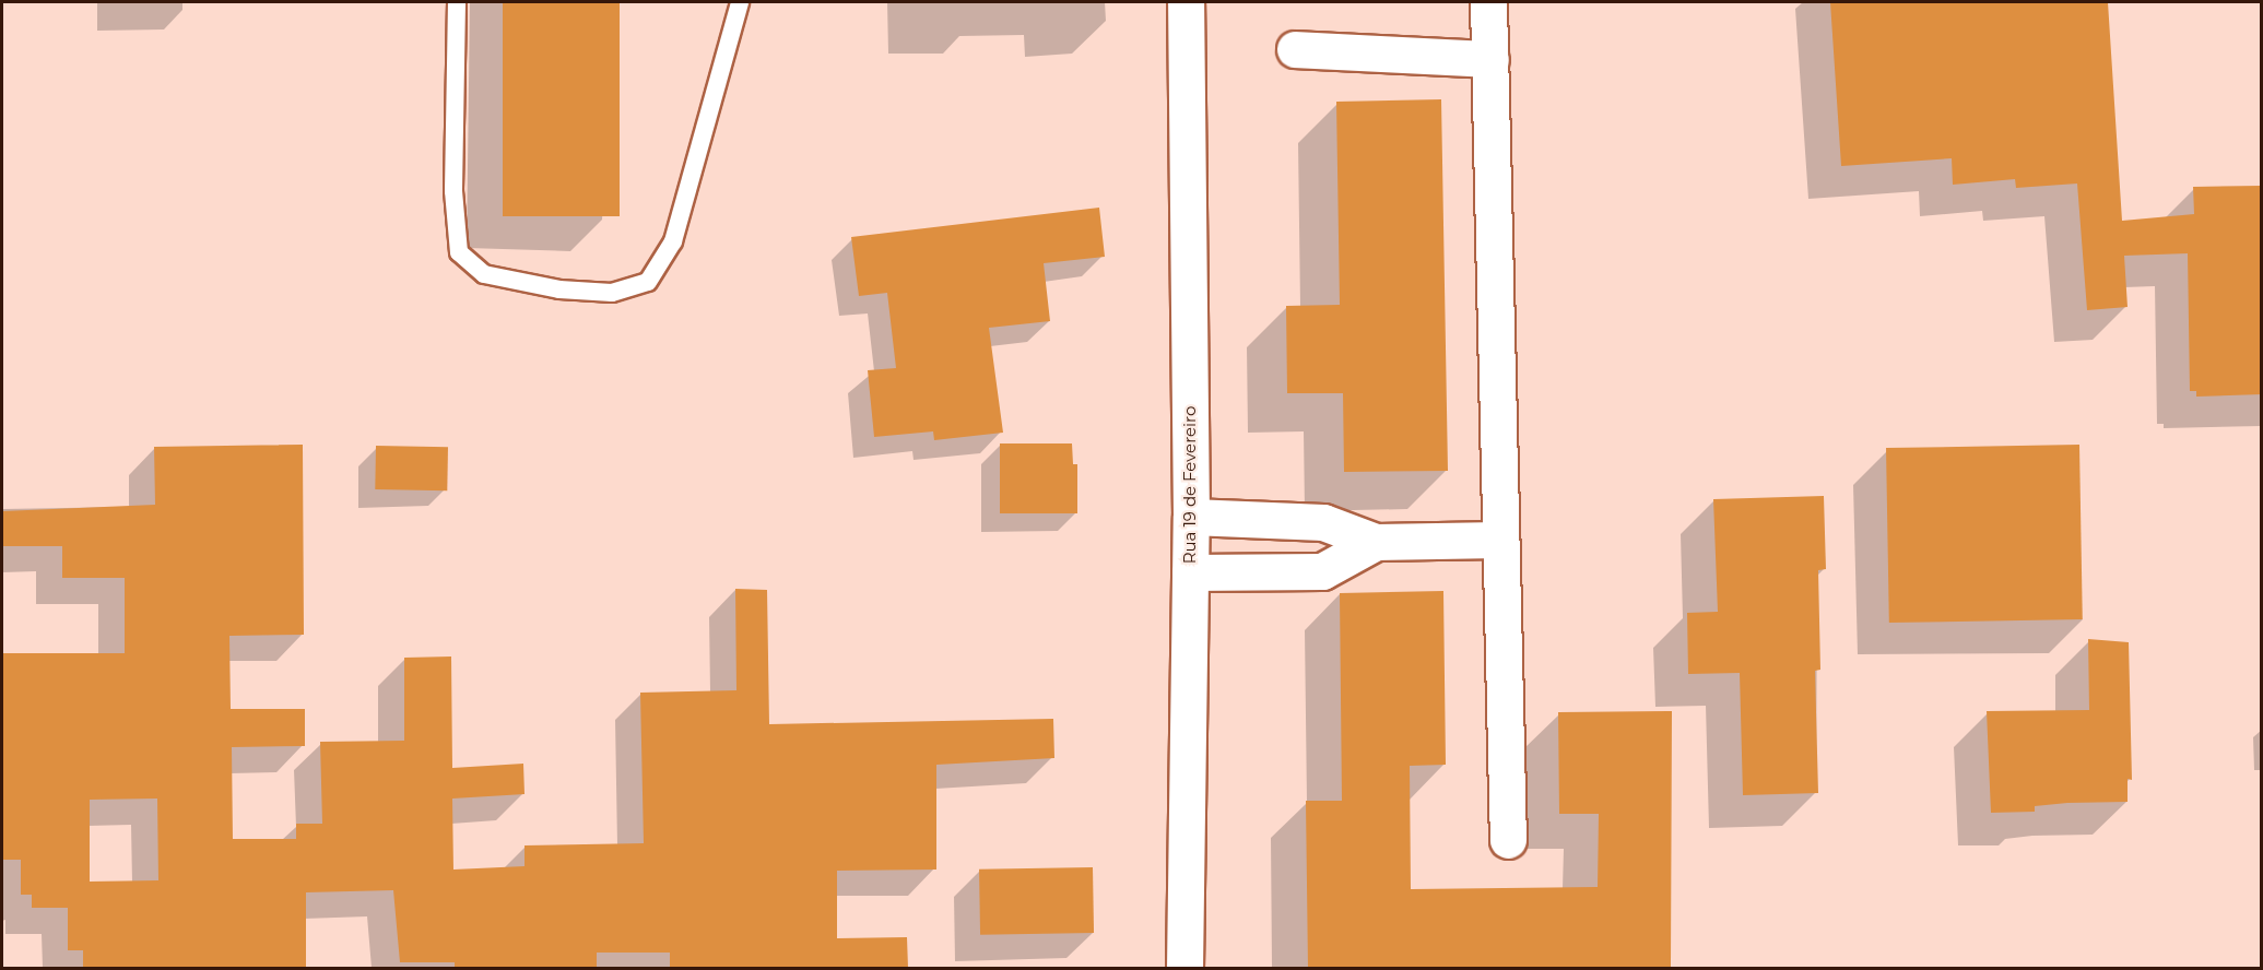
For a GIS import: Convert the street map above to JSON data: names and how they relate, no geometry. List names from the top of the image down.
{
  "streets": {
    "street": ["Rua 19 de Fevereiro"]
  }
}
